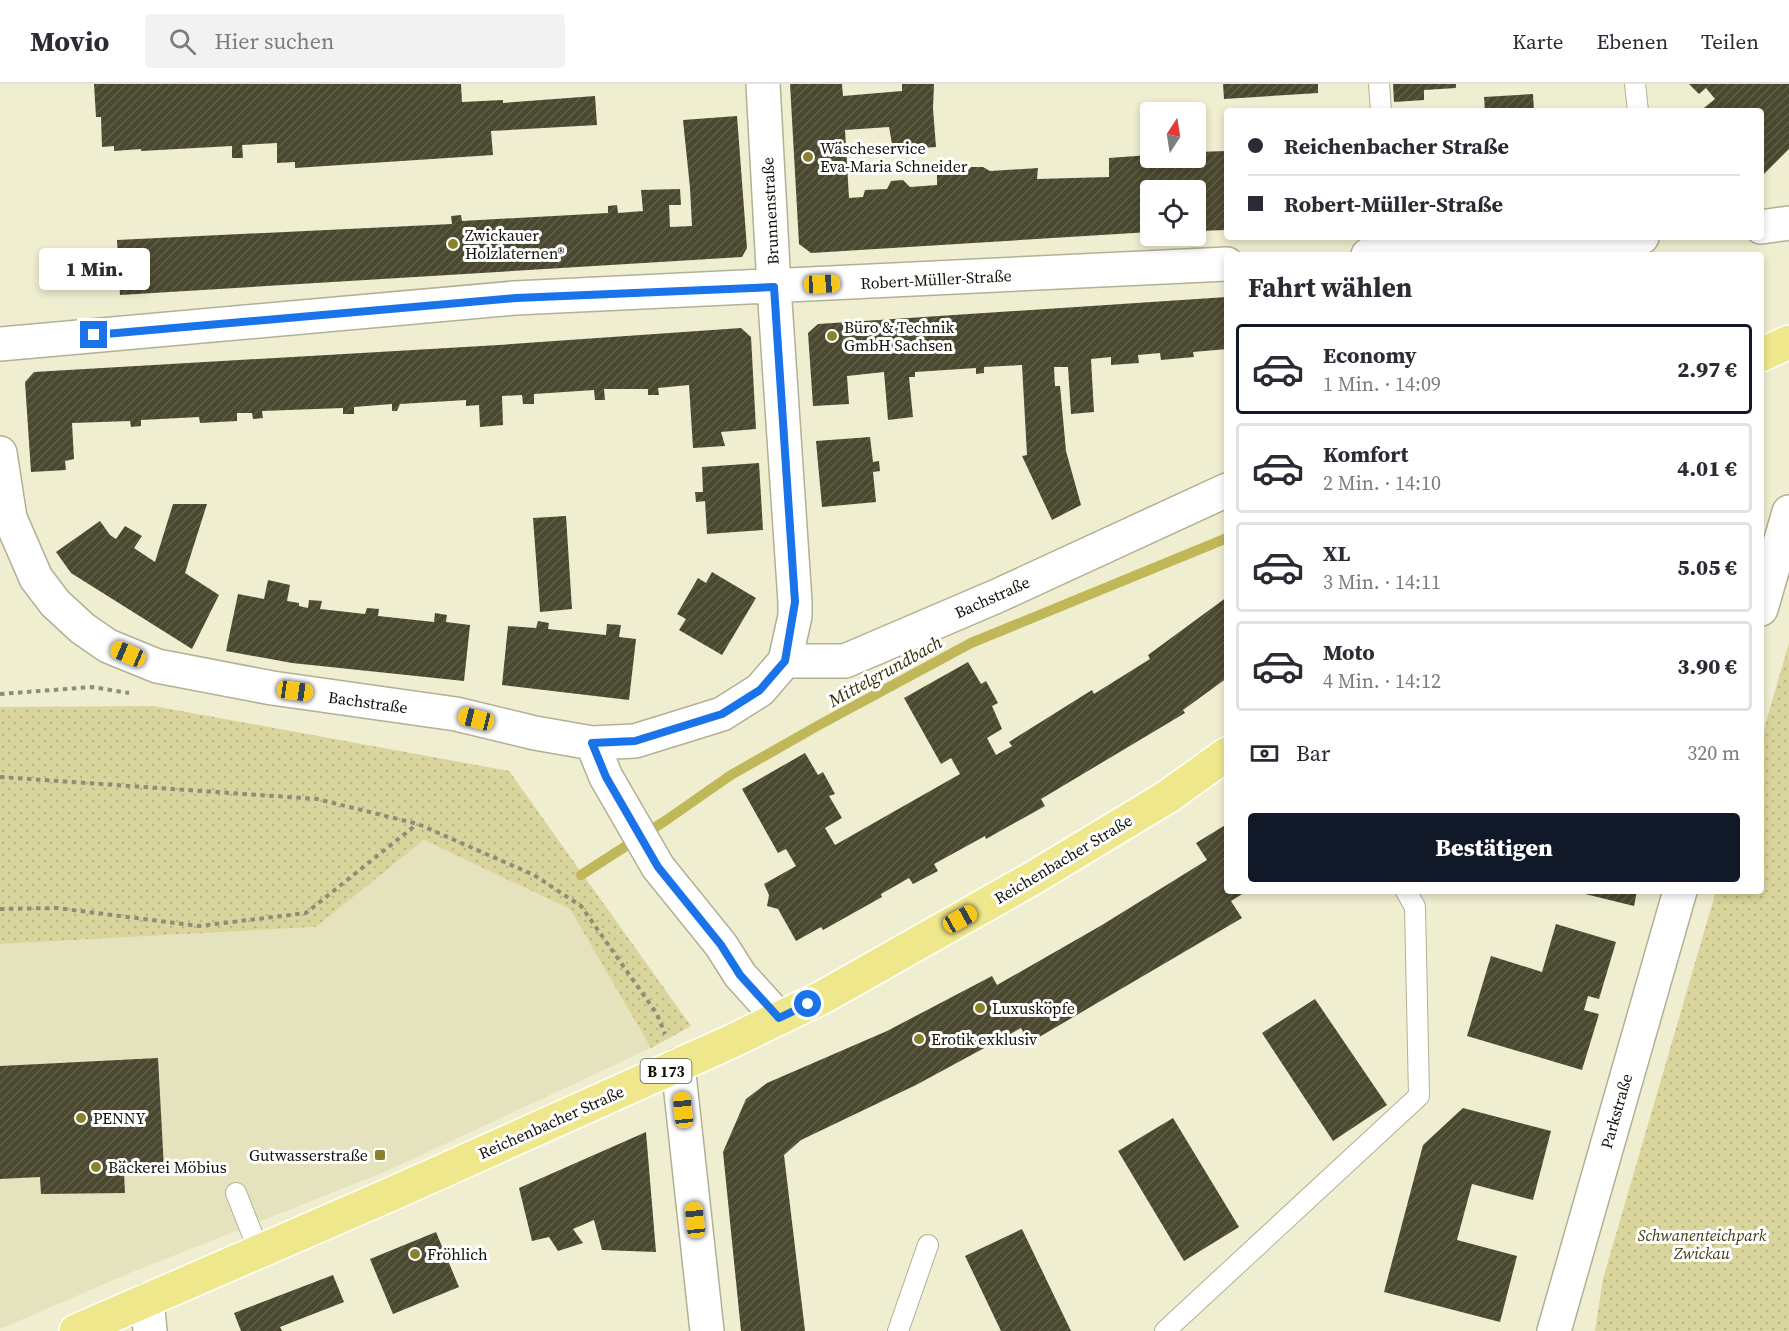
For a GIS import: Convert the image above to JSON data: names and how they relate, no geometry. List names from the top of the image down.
{
  "streets": {
    "main road": ["Reichenbacher Straße", "B 173"],
    "street": [
      "Brunnenstraße",
      "Robert-Müller-Straße",
      "Bachstraße",
      "Parkstraße"
    ]
  },
  "crossings": [
    ["Brunnenstraße", "Robert-Müller-Straße"],
    ["Brunnenstraße", "Bachstraße"]
  ],
  "water": ["Mittelgrundbach"],
  "parks": ["Schwanenteichpark Zwickau"],
  "places": {
    "other": [
      "Wäscheservice Eva-Maria Schneider",
      "Zwickauer Holzlaternen®",
      "Büro & Technik GmbH Sachsen",
      "Luxusköpfe",
      "Erotik exklusiv",
      "PENNY",
      "Bäckerei Möbius",
      "Fröhlich"
    ],
    "transit": ["Gutwasserstraße"]
  },
  "north": "top",
  "page": {
    "header": "Movio",
    "search": "Hier suchen",
    "nav": ["Karte", "Ebenen", "Teilen"],
    "banner": ["Reichenbacher Straße", "Robert-Müller-Straße"],
    "bubble": "1 Min.",
    "heading": "Fahrt wählen",
    "list": [
      {
        "name": "Economy",
        "note": "1 Min. · 14:09",
        "value": "2.97 €"
      },
      {
        "name": "Komfort",
        "note": "2 Min. · 14:10",
        "value": "4.01 €"
      },
      {
        "name": "XL",
        "note": "3 Min. · 14:11",
        "value": "5.05 €"
      },
      {
        "name": "Moto",
        "note": "4 Min. · 14:12",
        "value": "3.90 €"
      }
    ],
    "pay": ["Bar", "320 m"],
    "buttons": "Bestätigen"
  }
}
